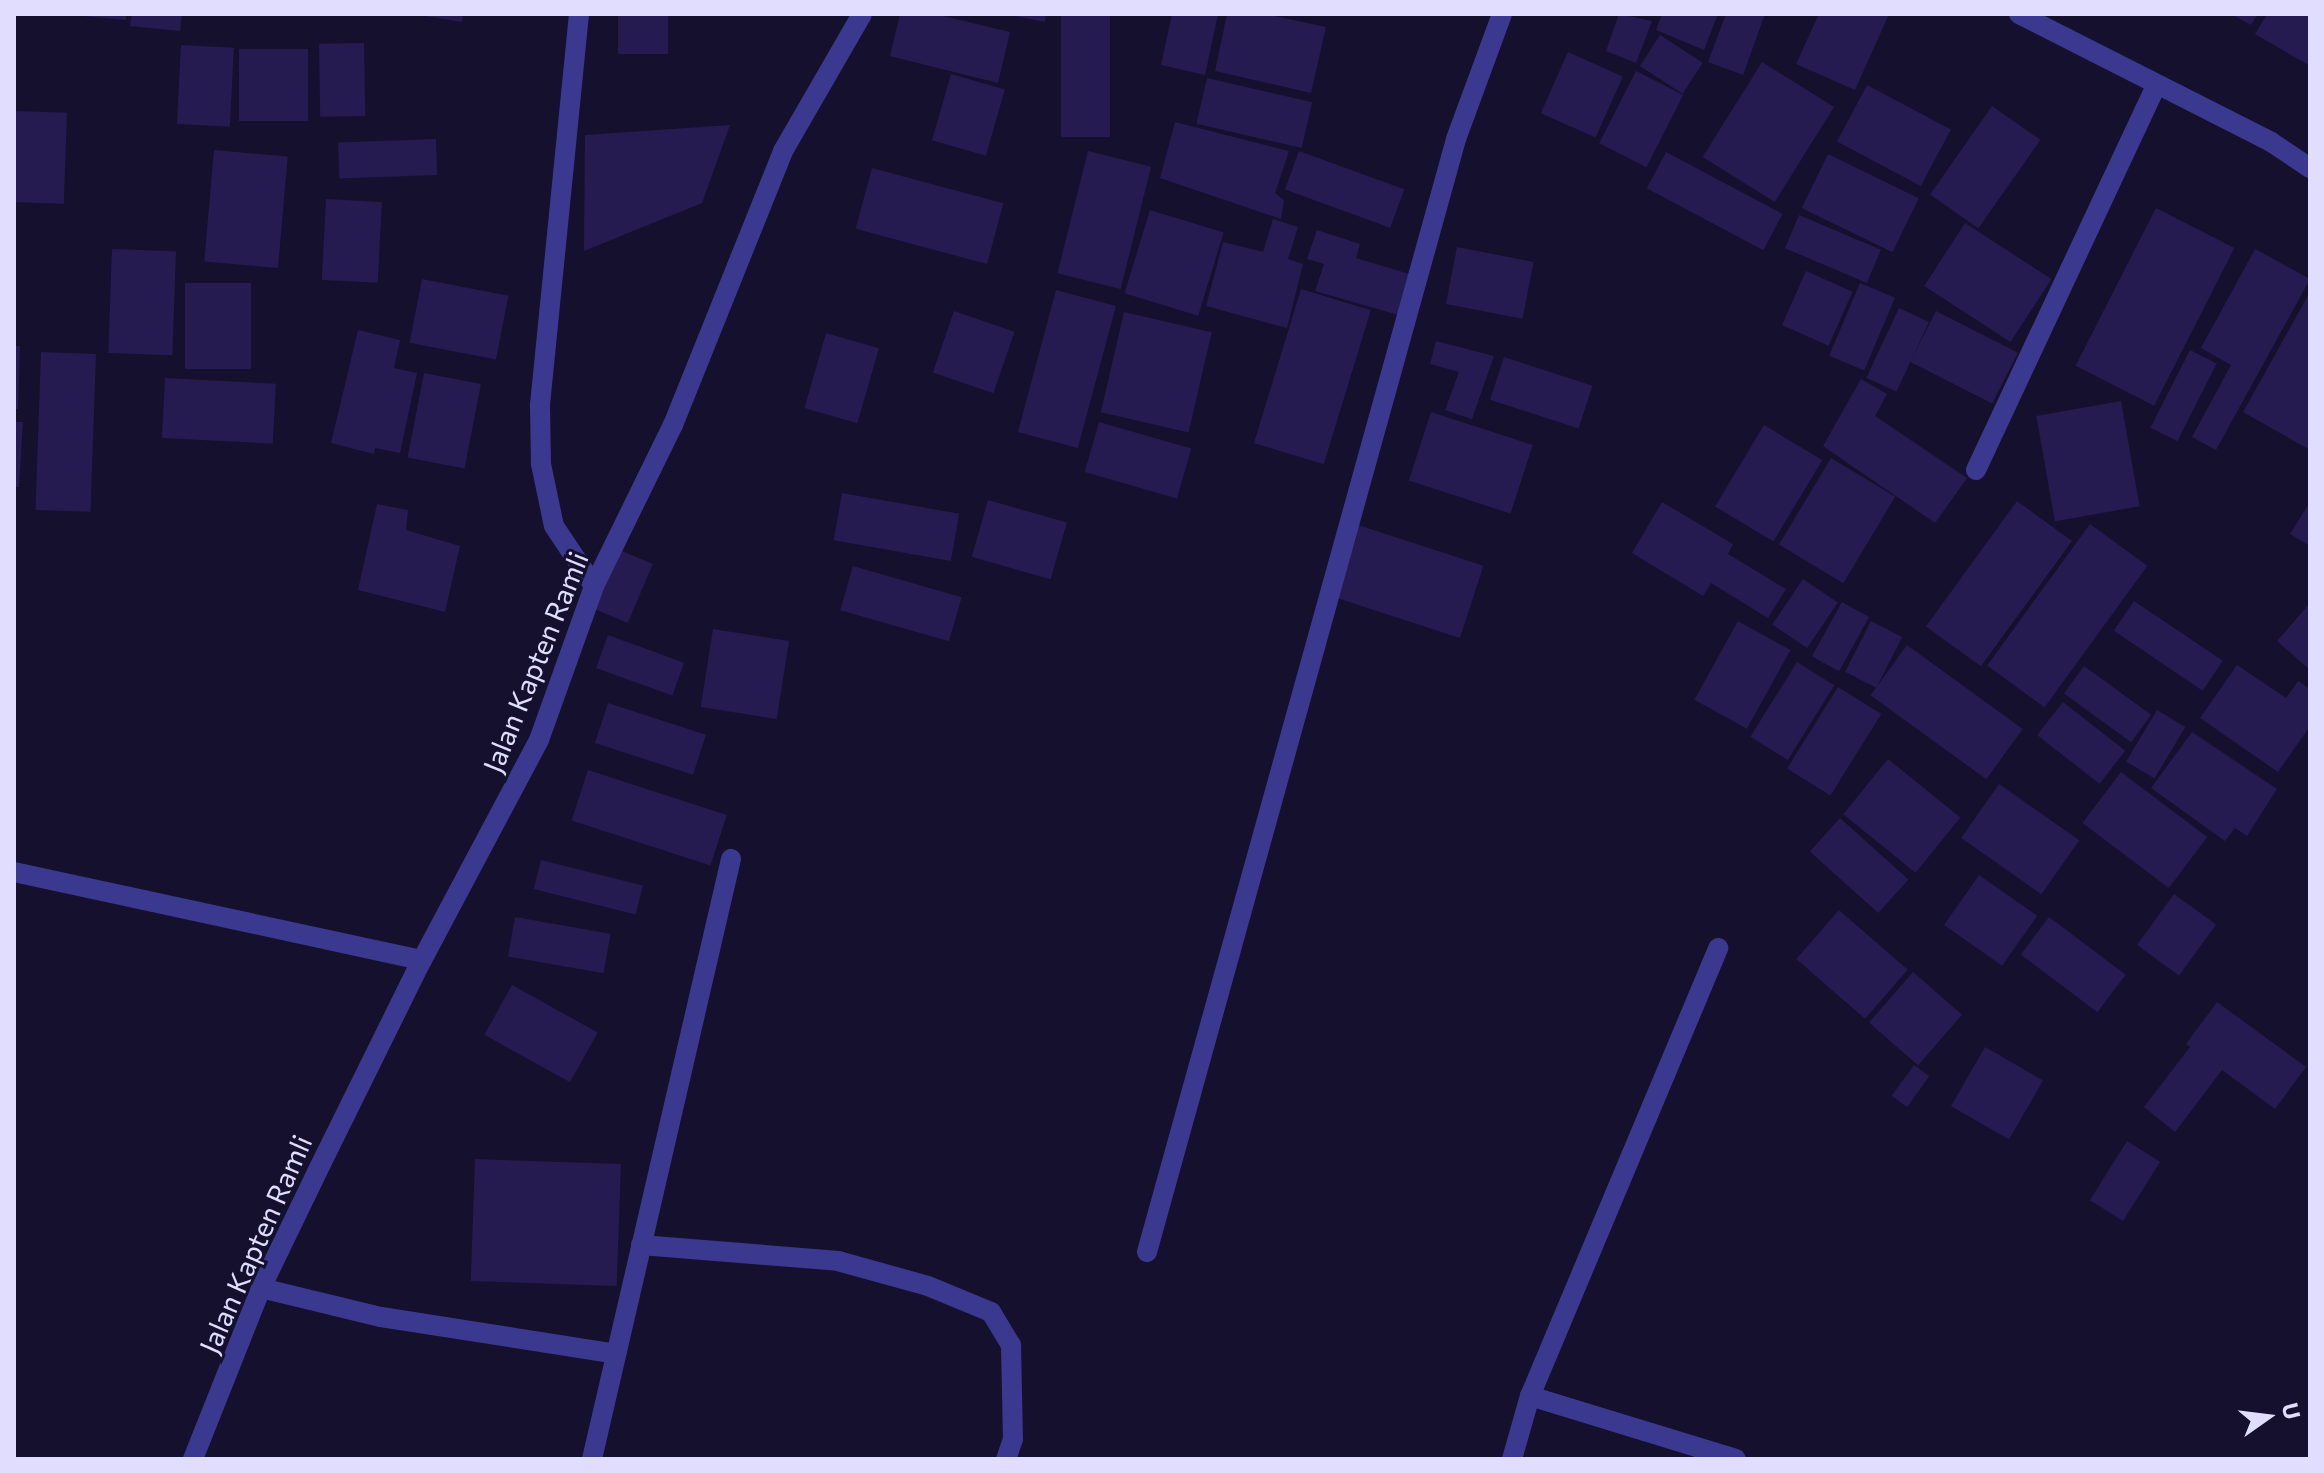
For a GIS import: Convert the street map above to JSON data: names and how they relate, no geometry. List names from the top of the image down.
{
  "streets": {
    "street": ["Jalan Kapten Ramli"]
  },
  "north": "right"
}
